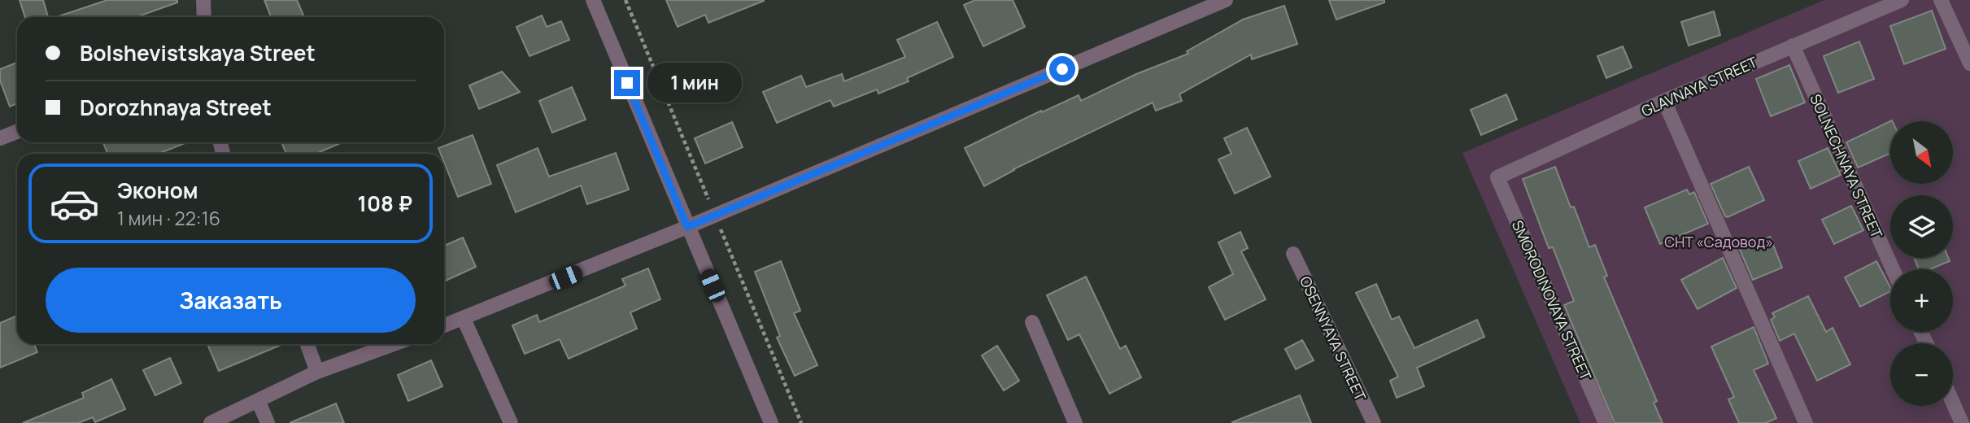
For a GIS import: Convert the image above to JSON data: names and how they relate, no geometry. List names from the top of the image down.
{
  "streets": {
    "street": [
      "GLAVNAYA STREET",
      "SOLNECHNAYA STREET",
      "SMORODINOVAYA STREET",
      "OSENNYAYA STREET"
    ]
  },
  "crossings": [
    ["GLAVNAYA STREET", "SOLNECHNAYA STREET"],
    ["GLAVNAYA STREET", "SMORODINOVAYA STREET"]
  ],
  "parks": ["СНТ «Садовод»"],
  "north": "bottom right",
  "page": {
    "banner": ["Bolshevistskaya Street", "Dorozhnaya Street"],
    "bubble": "1 мин",
    "map_buttons": ["+", "−"],
    "list": [
      {
        "name": "Эконом",
        "note": "1 мин · 22:16",
        "value": "108 ₽"
      }
    ],
    "buttons": "Заказать"
  }
}
